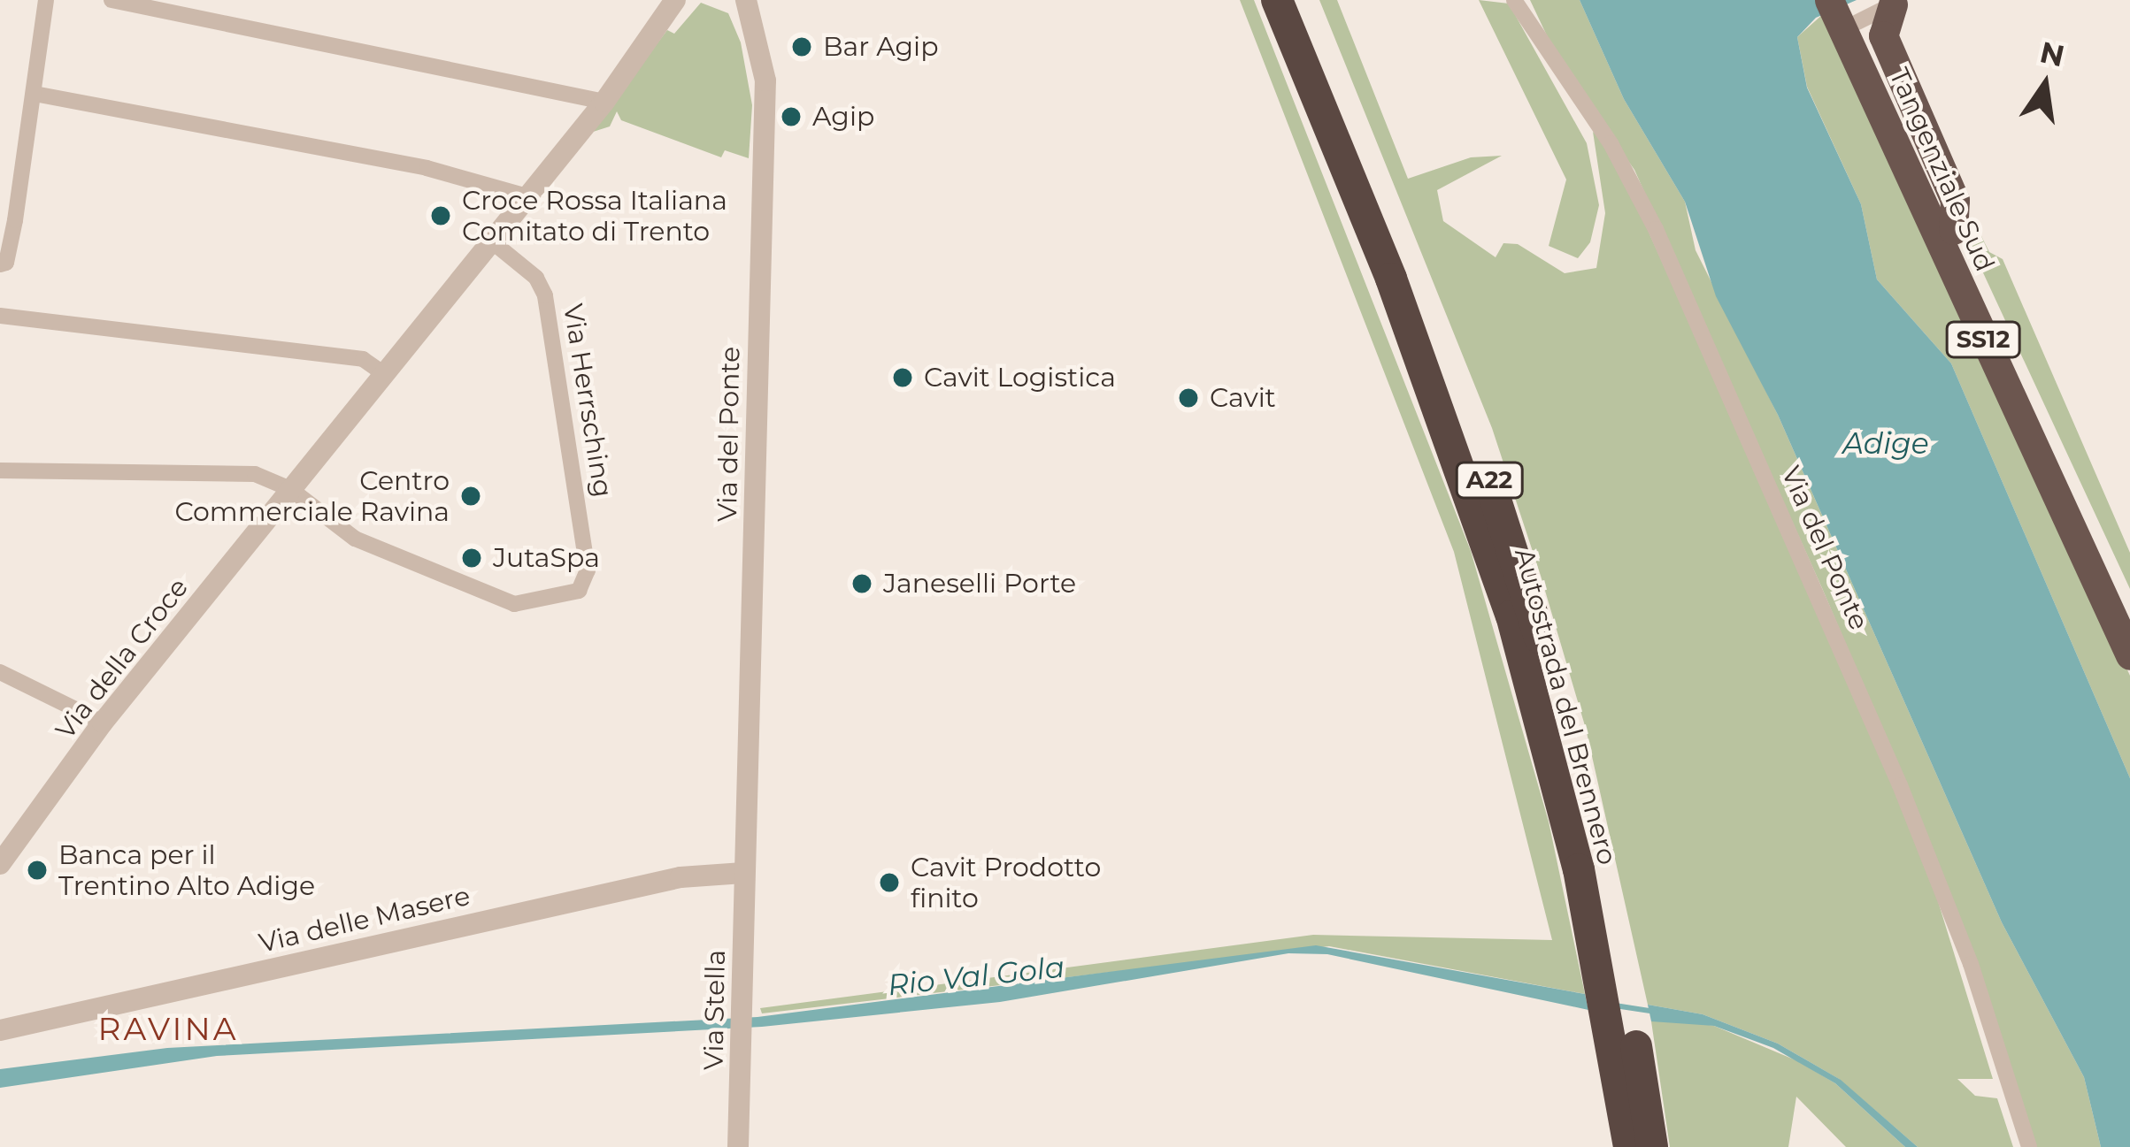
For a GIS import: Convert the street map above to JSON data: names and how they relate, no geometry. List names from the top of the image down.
{
  "streets": {
    "highway": [
      "Tangenziale Sud",
      "SS12",
      "A22",
      "Autostrada del Brennero"
    ],
    "street": [
      "Via Herrsching",
      "Via del Ponte",
      "Via della Croce",
      "Via delle Masere",
      "Via Stella"
    ]
  },
  "crossings": [
    ["Via Herrsching", "Via della Croce"],
    ["Via del Ponte", "Via delle Masere"],
    ["Via del Ponte", "Via Stella"],
    ["Via delle Masere", "Via Stella"]
  ],
  "districts": ["RAVINA"],
  "water": ["Adige", "Rio Val Gola"],
  "places": [
    "Bar Agip",
    "Agip",
    "Croce Rossa Italiana Comitato di Trento",
    "Cavit Logistica",
    "Cavit",
    "Centro Commerciale Ravina",
    "JutaSpa",
    "Janeselli Porte",
    "Banca per il Trentino Alto Adige",
    "Cavit Prodotto finito"
  ],
  "north": "top"
}
